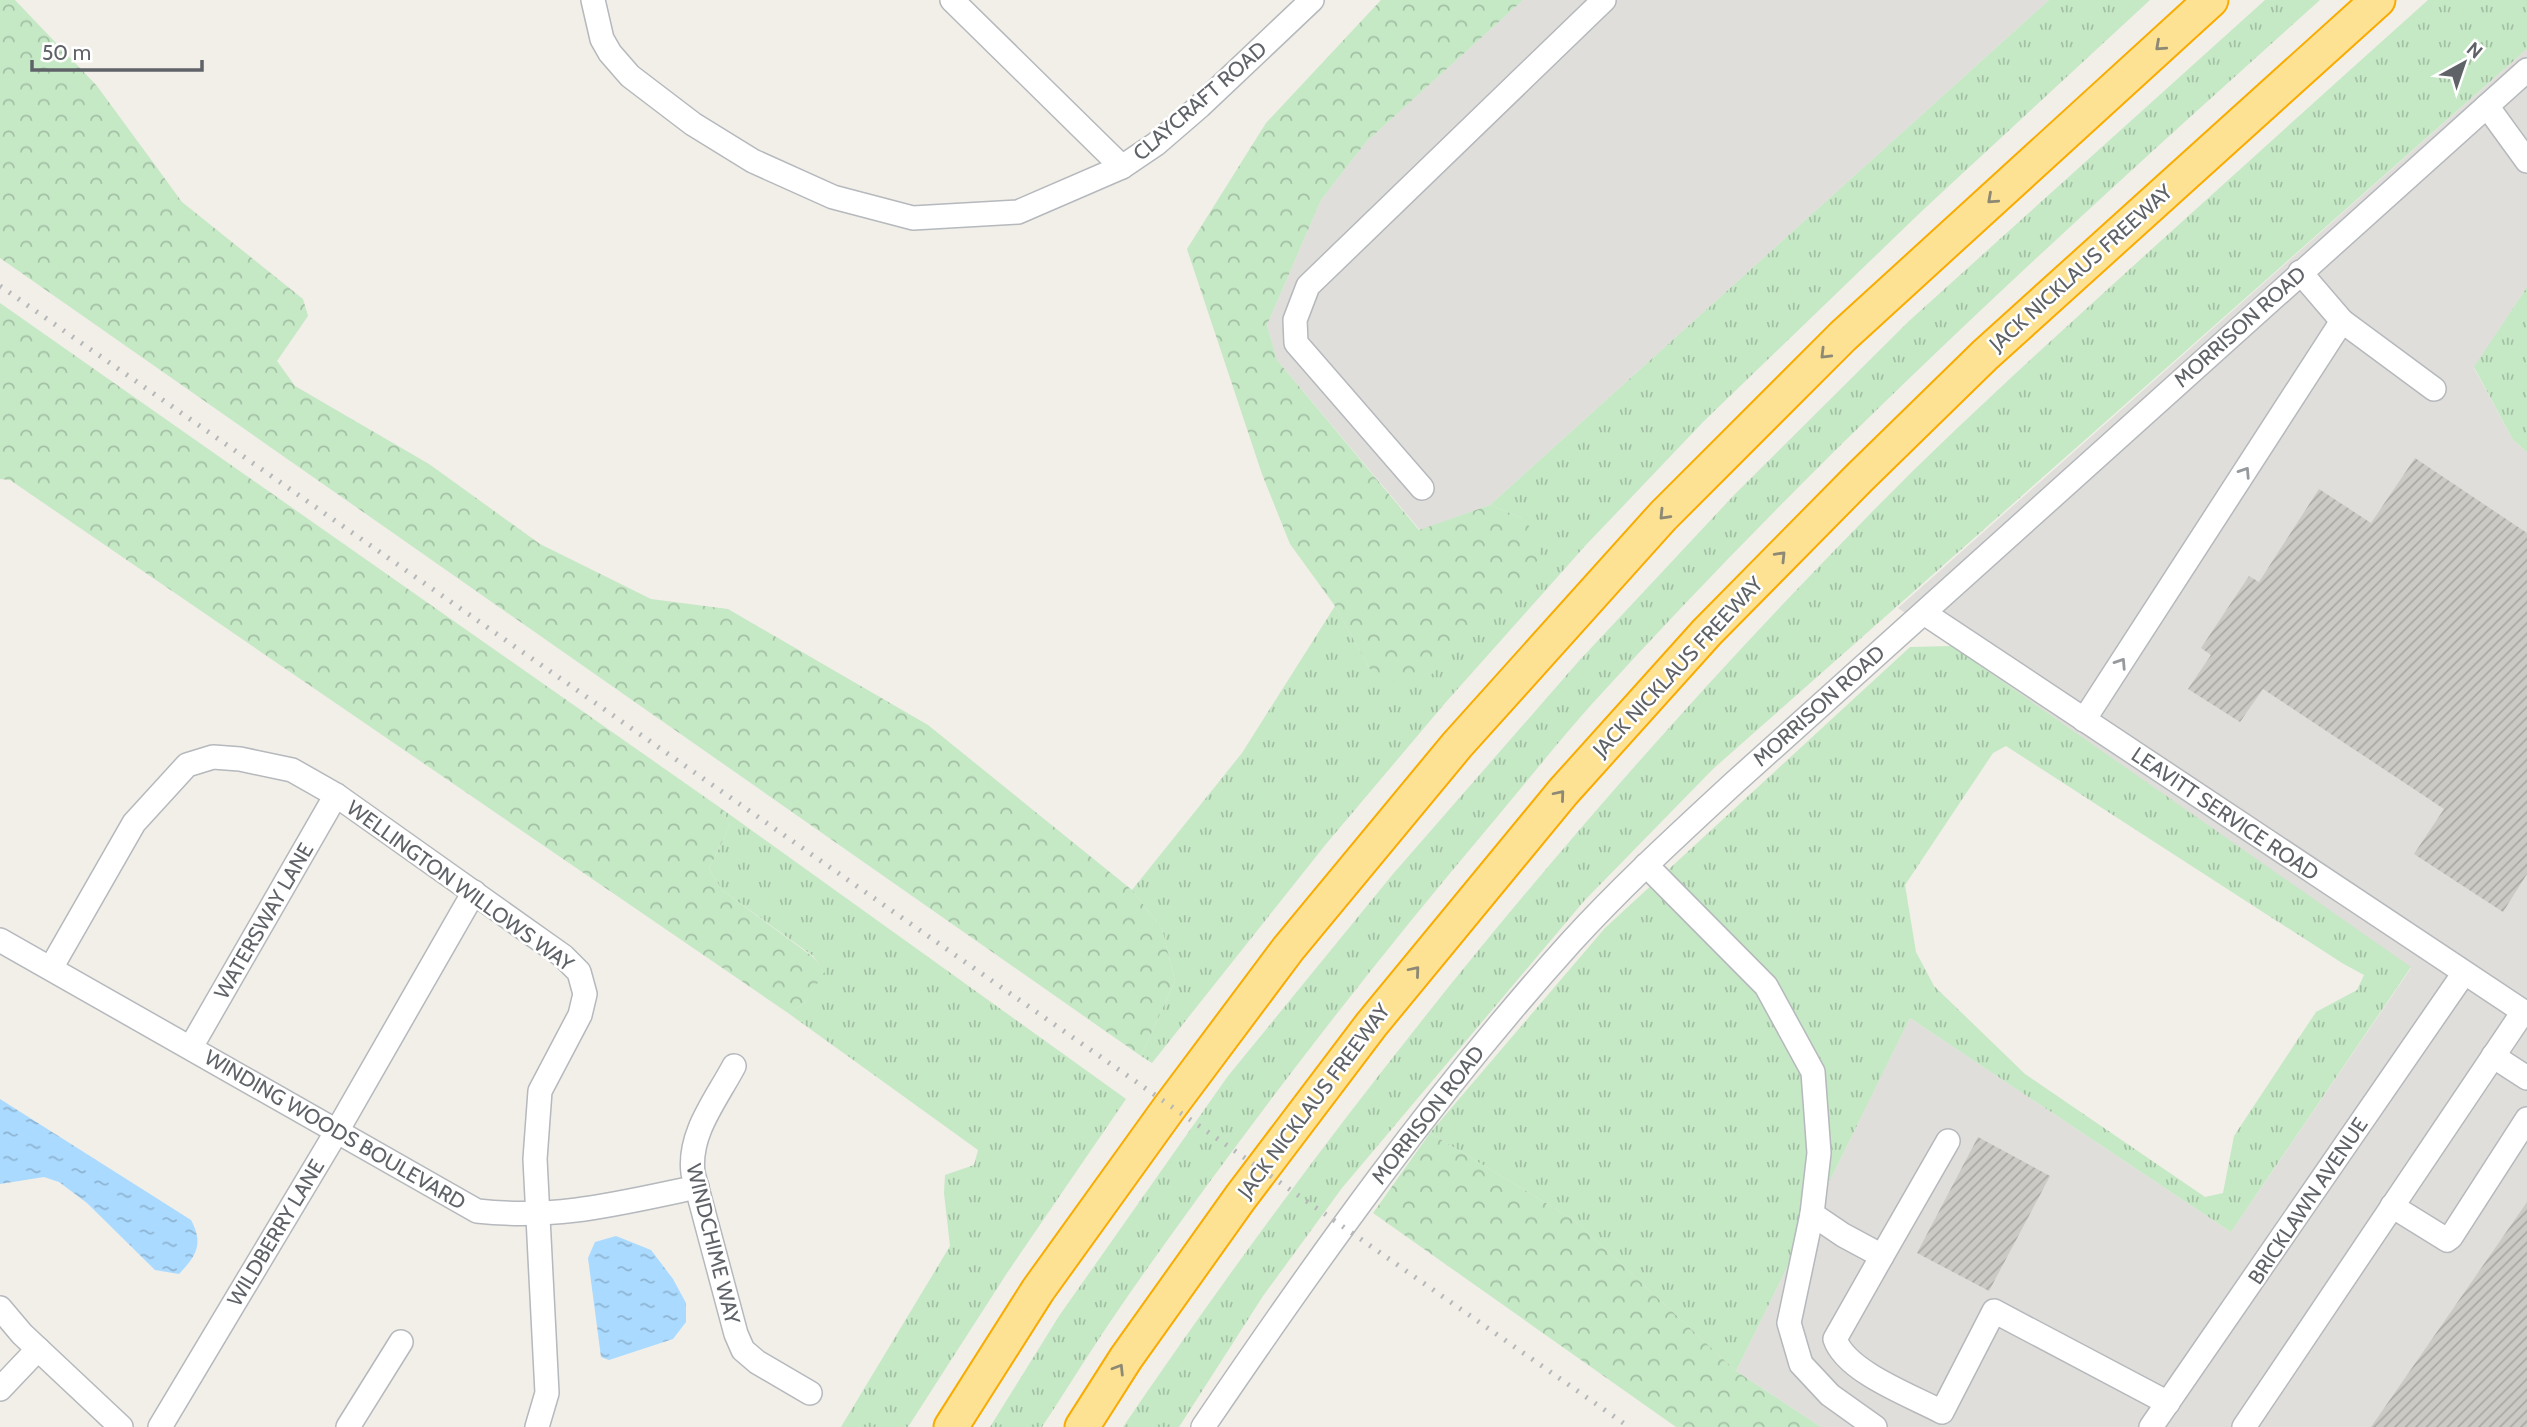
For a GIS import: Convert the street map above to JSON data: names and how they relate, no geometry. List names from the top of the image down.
{
  "streets": {
    "highway": ["JACK NICKLAUS FREEWAY"],
    "street": [
      "CLAYCRAFT ROAD",
      "MORRISON ROAD",
      "LEAVITT SERVICE ROAD",
      "WELLINGTON WILLOWS WAY",
      "WATERSWAY LANE",
      "WINDING WOODS BOULEVARD",
      "BRICKLAWN AVENUE",
      "WILDBERRY LANE",
      "WINDCHIME WAY"
    ]
  },
  "crossings": [
    ["MORRISON ROAD", "LEAVITT SERVICE ROAD"],
    ["LEAVITT SERVICE ROAD", "BRICKLAWN AVENUE"],
    ["WELLINGTON WILLOWS WAY", "WATERSWAY LANE"],
    ["WELLINGTON WILLOWS WAY", "WINDING WOODS BOULEVARD"],
    ["WELLINGTON WILLOWS WAY", "WILDBERRY LANE"],
    ["WATERSWAY LANE", "WINDING WOODS BOULEVARD"],
    ["WINDING WOODS BOULEVARD", "WILDBERRY LANE"],
    ["WINDING WOODS BOULEVARD", "WINDCHIME WAY"]
  ],
  "scale_bar": "50 m",
  "north": "top right"
}
